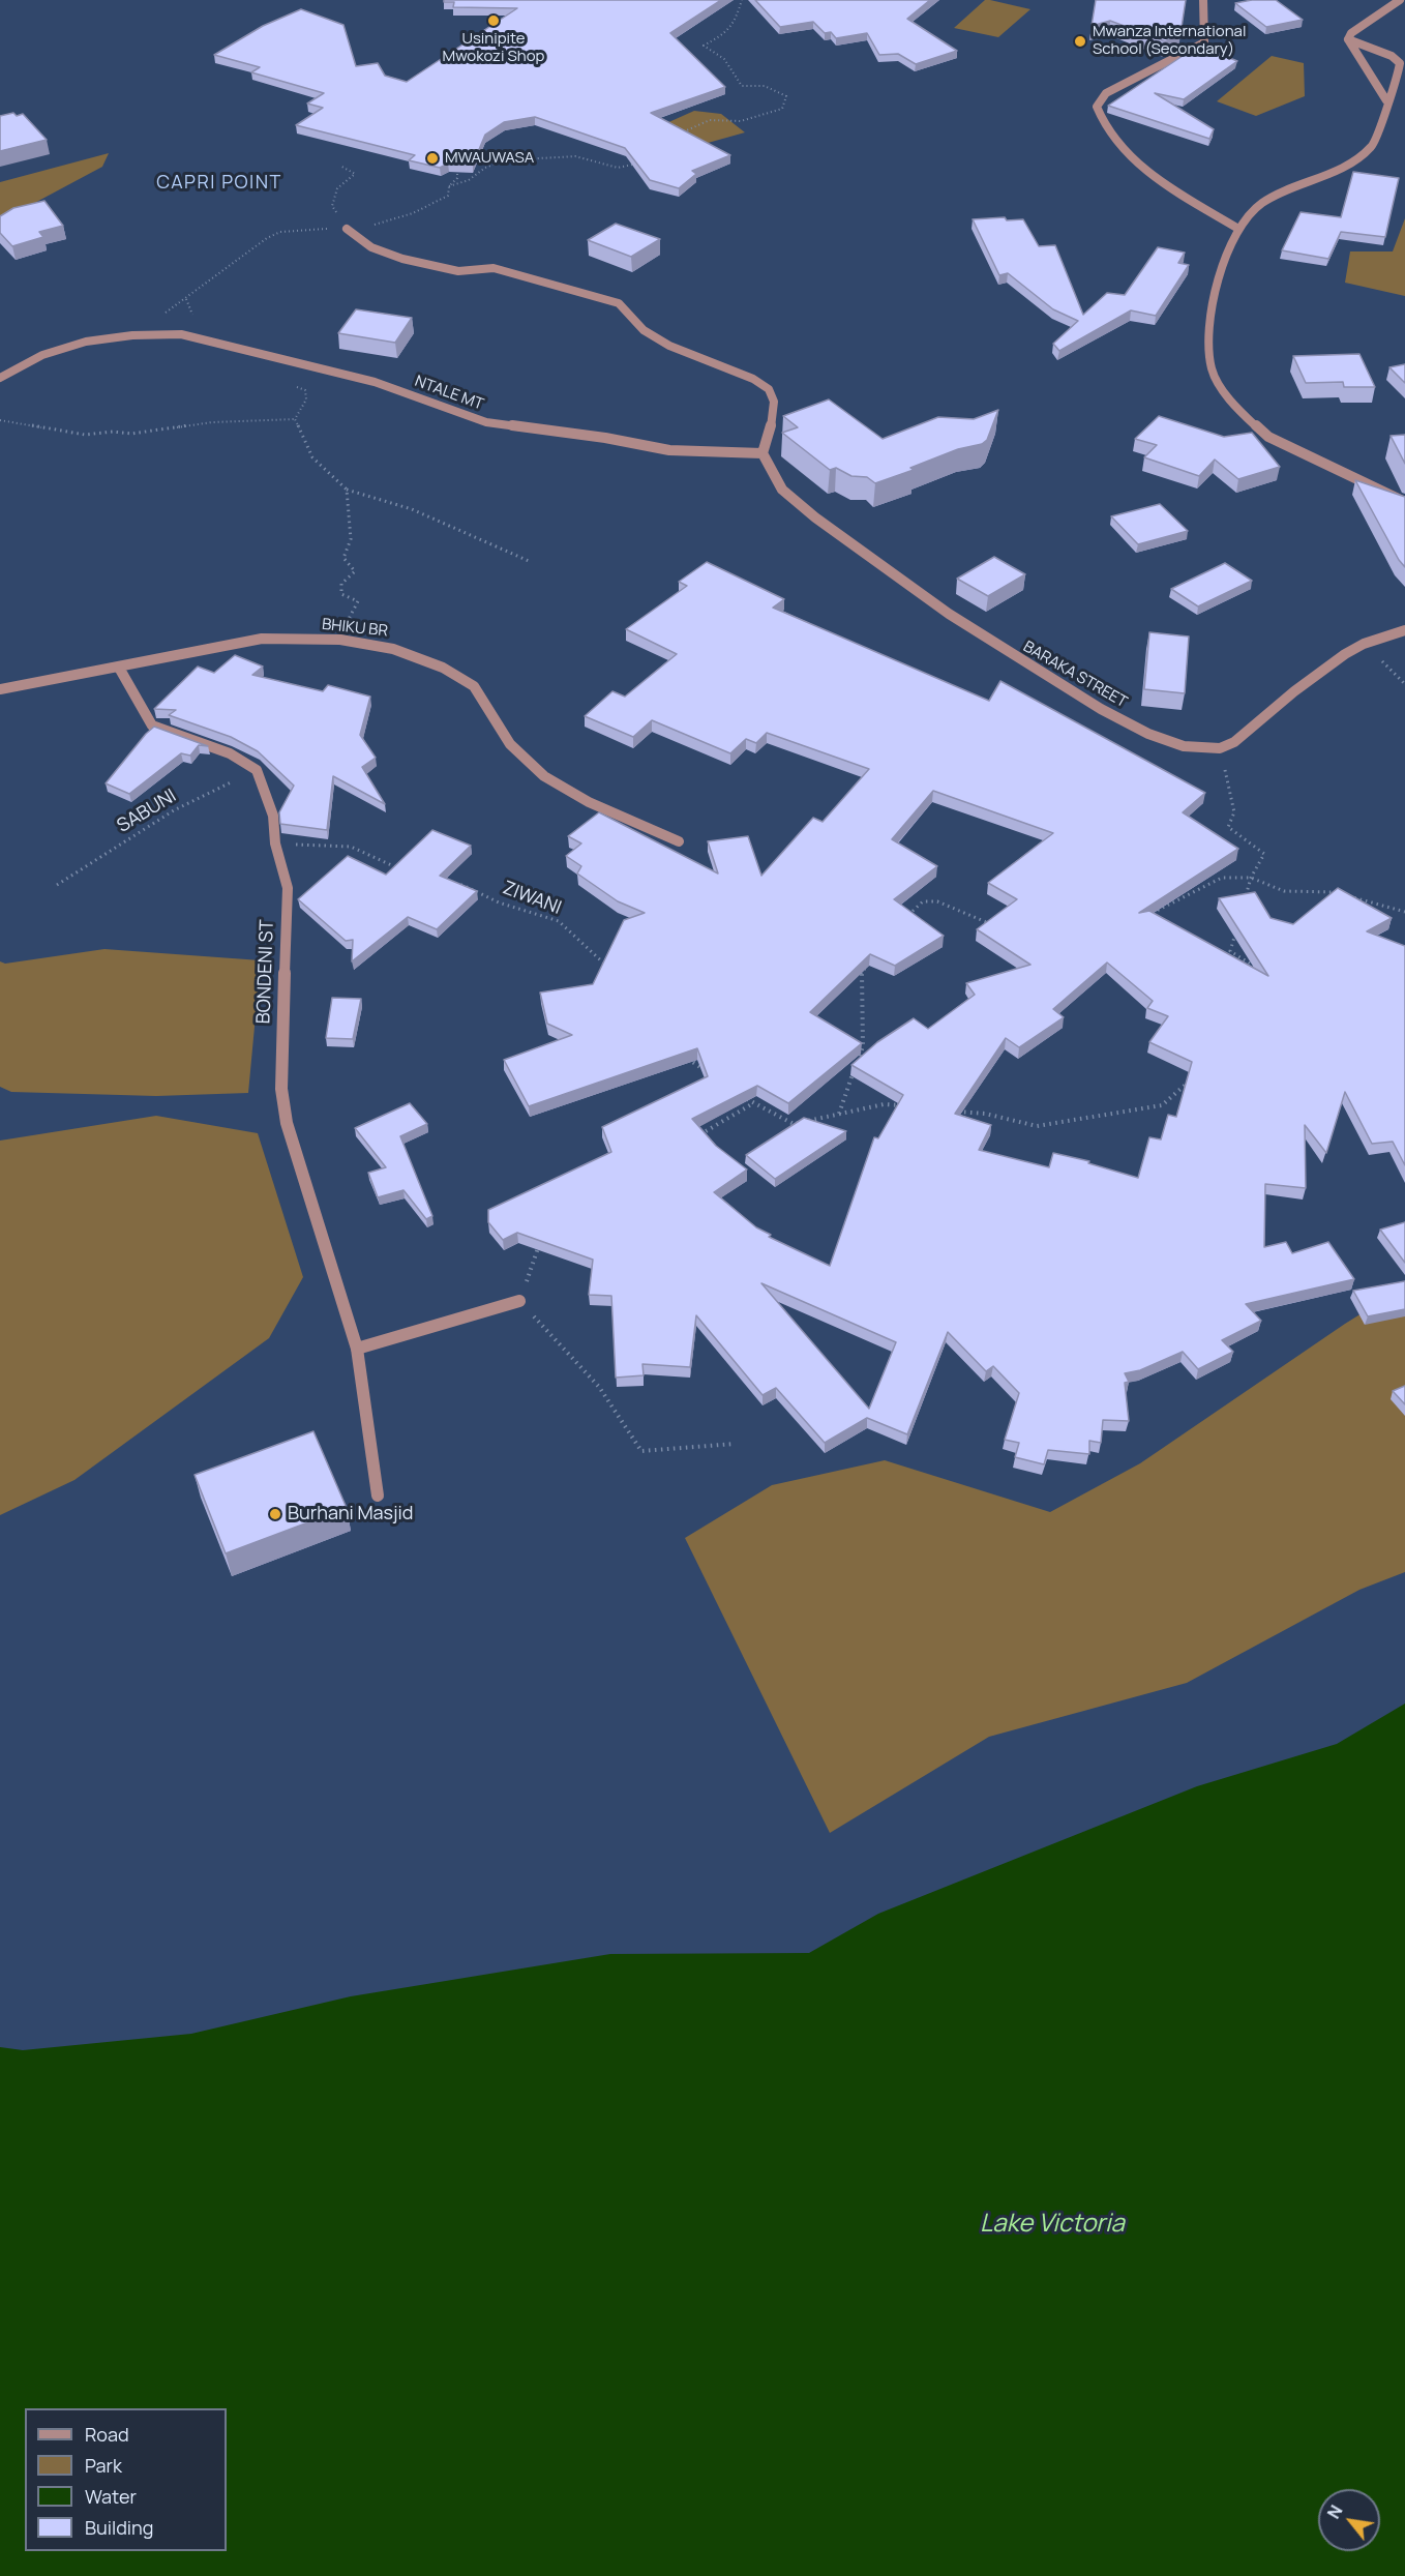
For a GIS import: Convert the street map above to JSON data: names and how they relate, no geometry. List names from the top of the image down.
{
  "streets": {
    "street": [
      "NTALE MT",
      "BHIKU BR",
      "BARAKA STREET",
      "BONDENI ST"
    ],
    "path": ["SABUNI", "ZIWANI"]
  },
  "crossings": [
    ["NTALE MT", "BARAKA STREET"],
    ["SABUNI", "BONDENI ST"]
  ],
  "districts": ["CAPRI POINT"],
  "water": ["Lake Victoria"],
  "places": [
    "Usinipite Mwokozi Shop",
    "Mwanza International School (Secondary)",
    "MWAUWASA",
    "Burhani Masjid"
  ],
  "legend": [
    "Road",
    "Park",
    "Water",
    "Building"
  ],
  "north": "top left"
}
